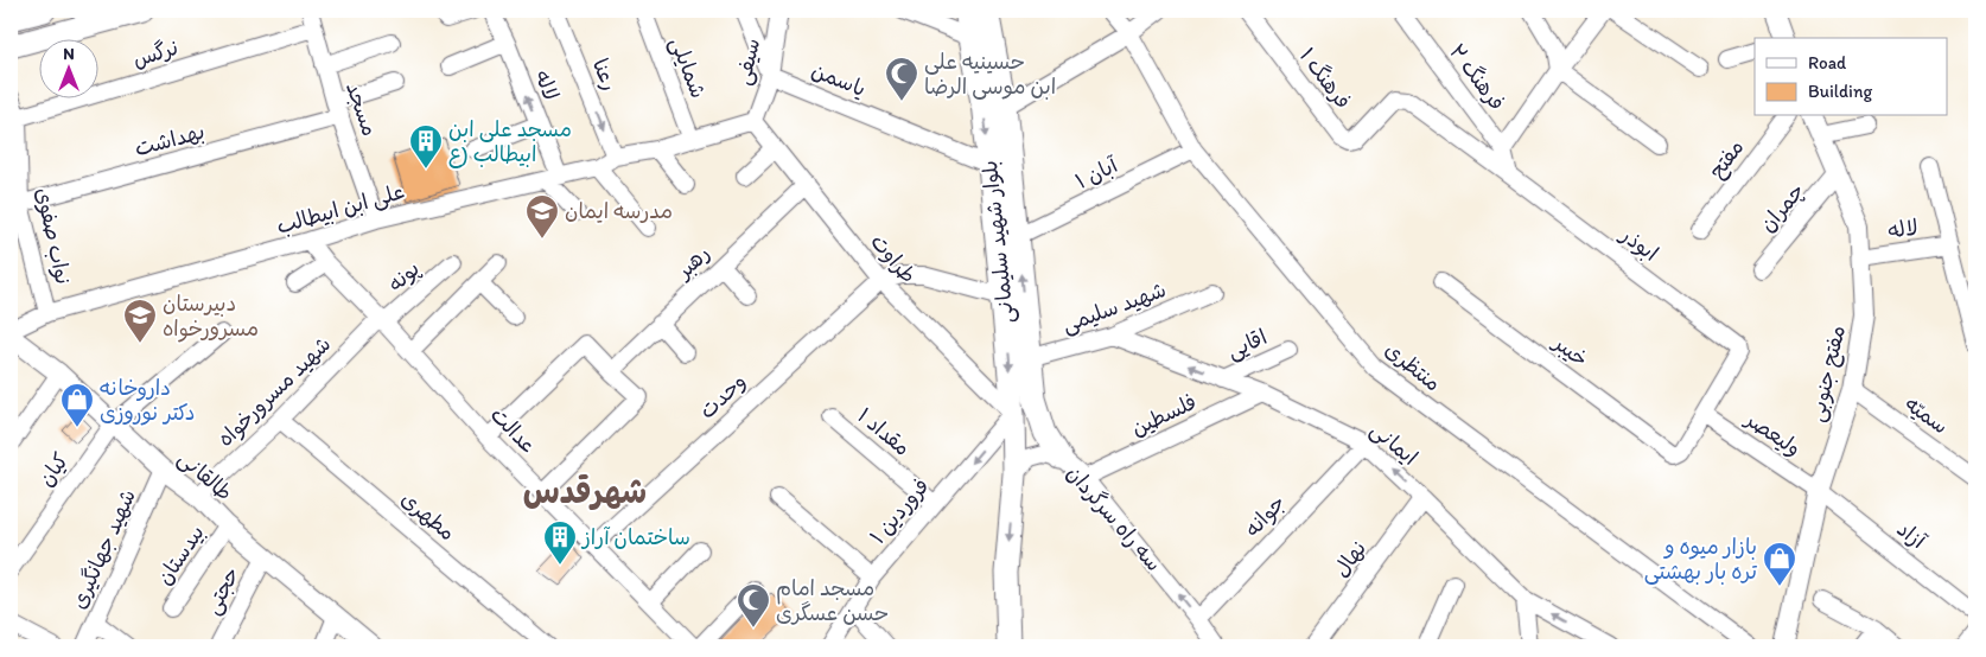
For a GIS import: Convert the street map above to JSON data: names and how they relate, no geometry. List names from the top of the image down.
{
  "streets": {
    "main road": ["بلوار شهید سلیمانی"],
    "street": [
      "نرگس",
      "سیفی",
      "شمایلی",
      "رعنا",
      "فرهنگ ۲",
      "فرهنگ ۱",
      "یاسمن",
      "لاله",
      "مسجد",
      "بهداشت",
      "مفتح",
      "آبان ۱",
      "چمران",
      "علی ابن ابیطالب",
      "نواب صفوی",
      "ابوذر",
      "طراوت",
      "رهبر",
      "پونه",
      "شهید سلیمی",
      "اقایی",
      "خیبر",
      "منتظری",
      "مفتح جنوبی",
      "شهید مسرورخواه",
      "وحدت",
      "فلسطین",
      "سمیّه",
      "عدالت",
      "مقداد ۱",
      "ولیعصر",
      "ایمانی",
      "کیان",
      "طالقانی",
      "فروردین ۱",
      "مطهری",
      "جوانه",
      "سه راه سرگردان",
      "آزاد",
      "شهید جهانگیری",
      "بیدستان",
      "نهال",
      "حجتی"
    ]
  },
  "crossings": [
    ["نرگس", "مسجد"],
    ["نرگس", "نواب صفوی"],
    ["سیفی", "یاسمن"],
    ["سیفی", "علی ابن ابیطالب"],
    ["سیفی", "طراوت"],
    ["شمایلی", "علی ابن ابیطالب"],
    ["رعنا", "علی ابن ابیطالب"],
    ["فرهنگ ۲", "ابوذر"],
    ["فرهنگ ۱", "ابوذر"],
    ["یاسمن", "بلوار شهید سلیمانی"],
    ["لاله", "علی ابن ابیطالب"],
    ["لاله", "مفتح جنوبی"],
    ["مسجد", "بهداشت"],
    ["مسجد", "علی ابن ابیطالب"],
    ["بهداشت", "نواب صفوی"],
    ["آبان ۱", "بلوار شهید سلیمانی"],
    ["آبان ۱", "منتظری"],
    ["چمران", "مفتح جنوبی"],
    ["علی ابن ابیطالب", "نواب صفوی"],
    ["علی ابن ابیطالب", "طراوت"],
    ["علی ابن ابیطالب", "عدالت"],
    ["بلوار شهید سلیمانی", "طراوت"],
    ["بلوار شهید سلیمانی", "شهید سلیمی"],
    ["بلوار شهید سلیمانی", "فروردین ۱"],
    ["بلوار شهید سلیمانی", "سه راه سرگردان"],
    ["ابوذر", "خیبر"],
    ["ابوذر", "ولیعصر"],
    ["طراوت", "رهبر"],
    ["طراوت", "وحدت"],
    ["طراوت", "فروردین ۱"],
    ["پونه", "شهید مسرورخواه"],
    ["پونه", "عدالت"],
    ["شهید سلیمی", "ایمانی"],
    ["اقایی", "ایمانی"],
    ["خیبر", "ولیعصر"],
    ["مفتح جنوبی", "سمیّه"],
    ["مفتح جنوبی", "ولیعصر"],
    ["مفتح جنوبی", "آزاد"],
    ["شهید مسرورخواه", "عدالت"],
    ["شهید مسرورخواه", "طالقانی"],
    ["شهید مسرورخواه", "مطهری"],
    ["وحدت", "عدالت"],
    ["فلسطین", "ایمانی"],
    ["فلسطین", "سه راه سرگردان"],
    ["مقداد ۱", "فروردین ۱"],
    ["ولیعصر", "آزاد"],
    ["ایمانی", "جوانه"],
    ["ایمانی", "نهال"],
    ["کیان", "طالقانی"],
    ["طالقانی", "شهید جهانگیری"],
    ["طالقانی", "بیدستان"],
    ["طالقانی", "حجتی"],
    ["جوانه", "سه راه سرگردان"]
  ],
  "one_way": [
    "رعنا",
    "ایمانی",
    "فروردین ۱",
    "سه راه سرگردان"
  ],
  "districts": ["شهرقدس"],
  "places": {
    "mosque": ["حسینیه علی ابن موسی الرضا", "مسجد امام حسن عسگری"],
    "building": ["مسجد علی ابن ابیطالب (ع", "ساختمان آراز"],
    "school or university": ["مدرسه ایمان", "دبیرستان مسرورخواه"],
    "shop": ["داروخانه دکتر نوروزی", "بازار میوه و تره بار بهشتی"]
  },
  "legend": ["Road", "Building"],
  "north": "top"
}
